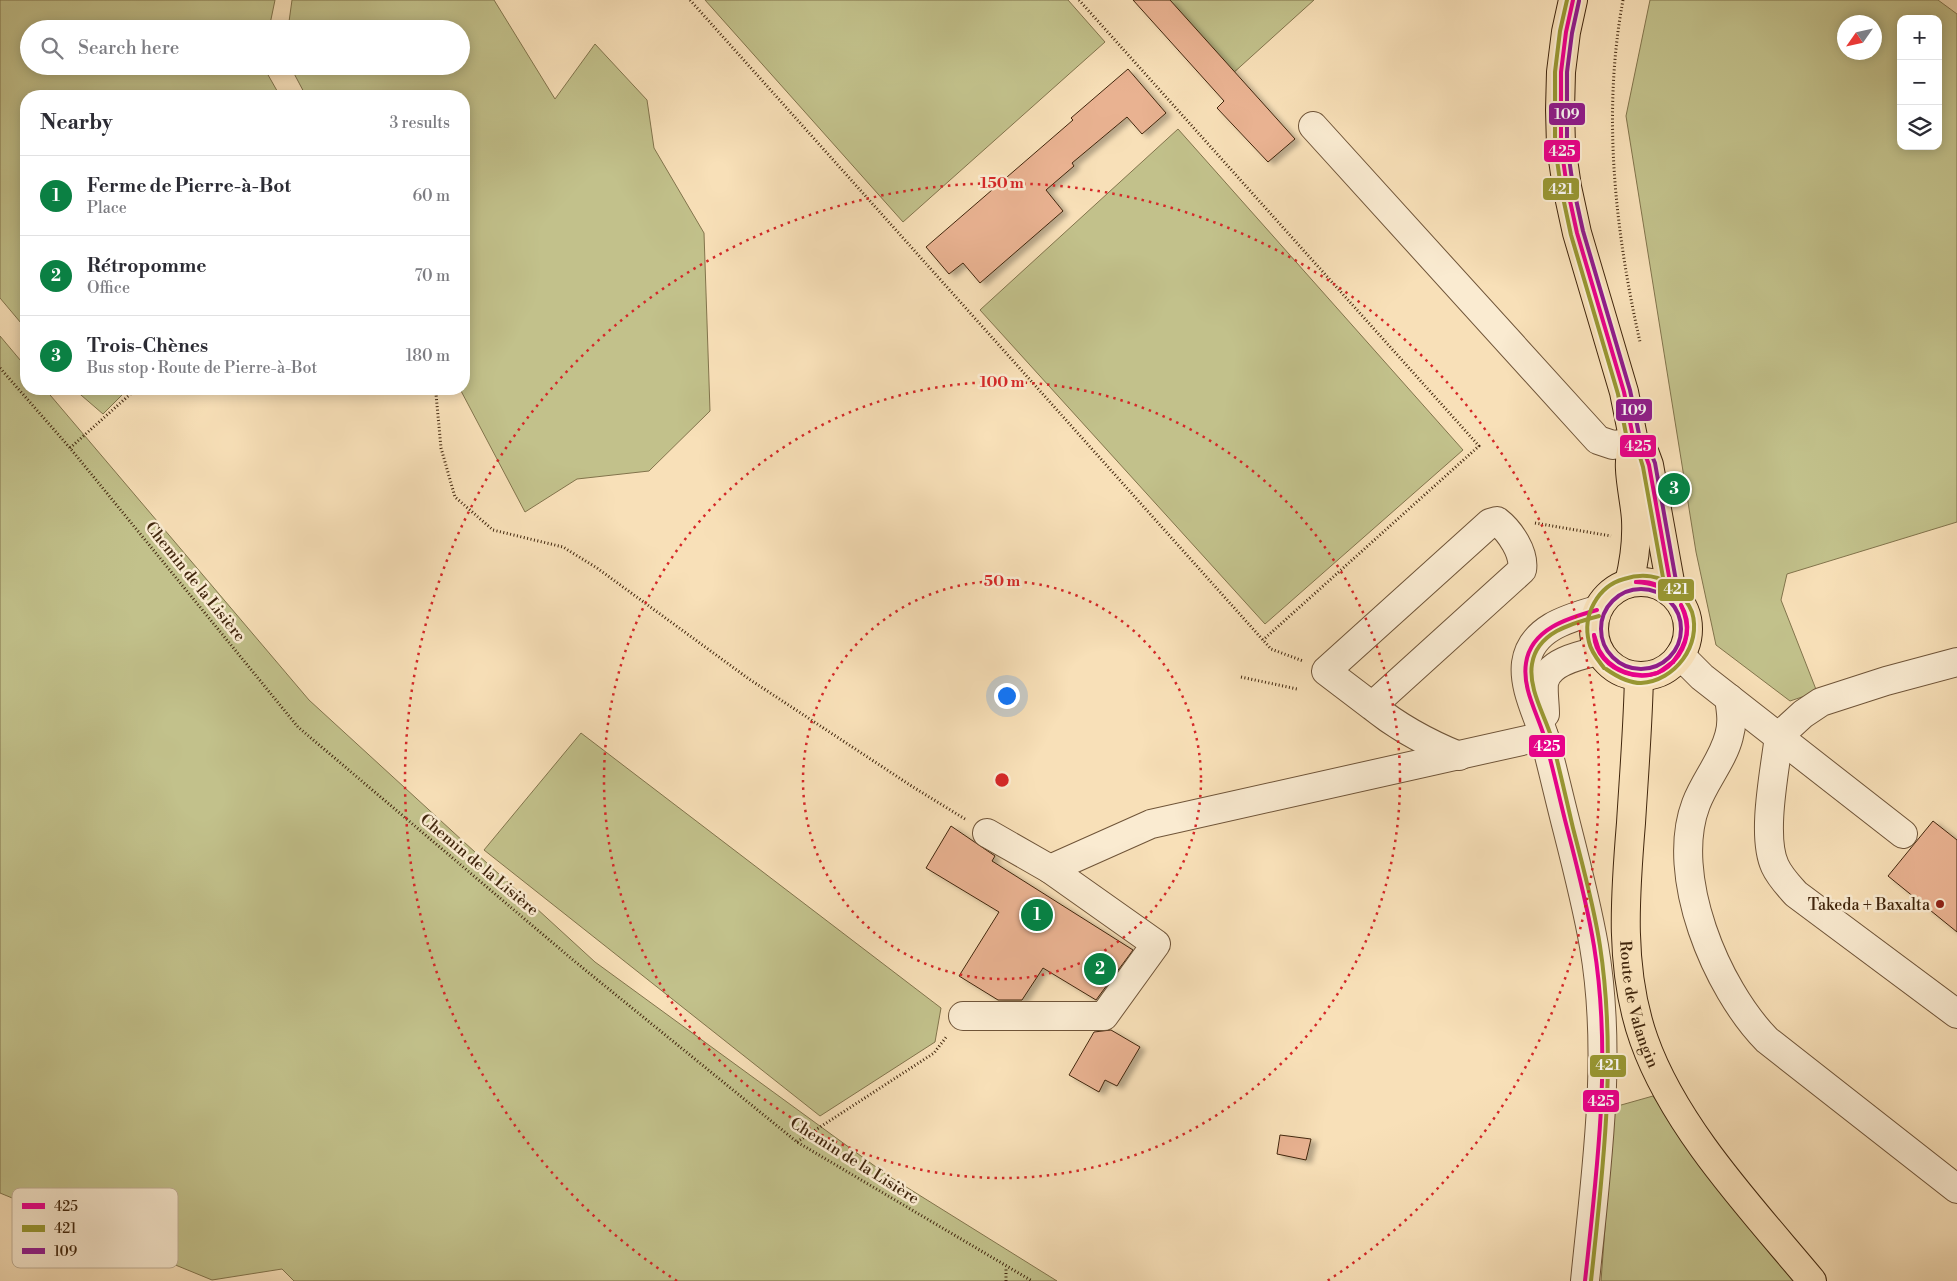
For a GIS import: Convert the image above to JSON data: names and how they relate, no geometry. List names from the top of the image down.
{
  "streets": {
    "main road": ["Route de Valangin"],
    "path": ["Chemin de la Lisière"]
  },
  "places": ["Takeda + Baxalta"],
  "lines": ["transit line 425", "transit line 421", "transit line 109"],
  "legend": ["425", "421", "109"],
  "north": "bottom left",
  "page": {
    "map_buttons": ["+", "−"],
    "search": "Search here",
    "heading": ["Nearby", "3 results"],
    "list": [
      {
        "mark": "1",
        "name": "Ferme de Pierre-à-Bot",
        "note": "Place",
        "value": "60 m"
      },
      {
        "mark": "2",
        "name": "Rétropomme",
        "note": "Office",
        "value": "70 m"
      },
      {
        "mark": "3",
        "name": "Trois-Chènes",
        "note": "Bus stop · Route de Pierre-à-Bot",
        "value": "180 m"
      }
    ],
    "pins": ["3", "1", "2"]
  },
  "rings": ["150 m", "100 m", "50 m"]
}
